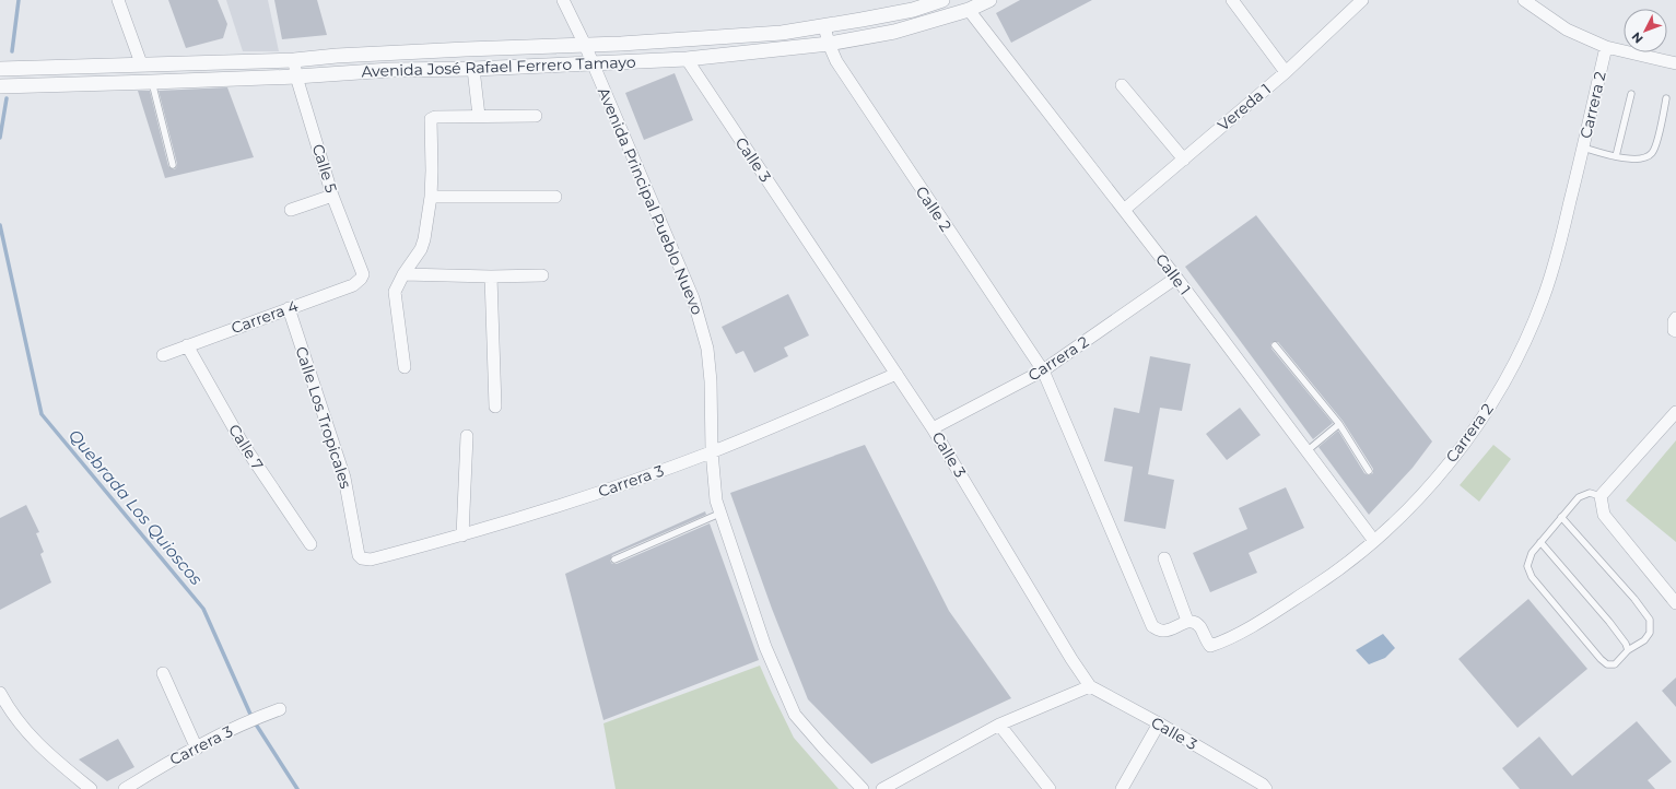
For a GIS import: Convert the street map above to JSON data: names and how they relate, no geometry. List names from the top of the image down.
{
  "streets": {
    "street": [
      "Avenida José Rafael Ferrero Tamayo",
      "Carrera 2",
      "Vereda 1",
      "Calle 3",
      "Calle 5",
      "Avenida Principal Pueblo Nuevo",
      "Calle 2",
      "Calle 1",
      "Carrera 4",
      "Calle Los Tropicales",
      "Calle 7",
      "Carrera 3"
    ]
  },
  "crossings": [
    ["Avenida José Rafael Ferrero Tamayo", "Calle 3"],
    ["Avenida José Rafael Ferrero Tamayo", "Calle 5"],
    ["Avenida José Rafael Ferrero Tamayo", "Avenida Principal Pueblo Nuevo"],
    ["Avenida José Rafael Ferrero Tamayo", "Calle 2"],
    ["Avenida José Rafael Ferrero Tamayo", "Calle 1"],
    ["Carrera 2", "Calle 3"],
    ["Carrera 2", "Calle 2"],
    ["Carrera 2", "Calle 1"],
    ["Vereda 1", "Calle 1"],
    ["Calle 3", "Carrera 3"],
    ["Calle 5", "Carrera 4"],
    ["Avenida Principal Pueblo Nuevo", "Carrera 3"],
    ["Carrera 4", "Calle Los Tropicales"],
    ["Carrera 4", "Calle 7"],
    ["Calle Los Tropicales", "Carrera 3"]
  ],
  "water": ["Quebrada Los Quioscos"],
  "north": "bottom left"
}
